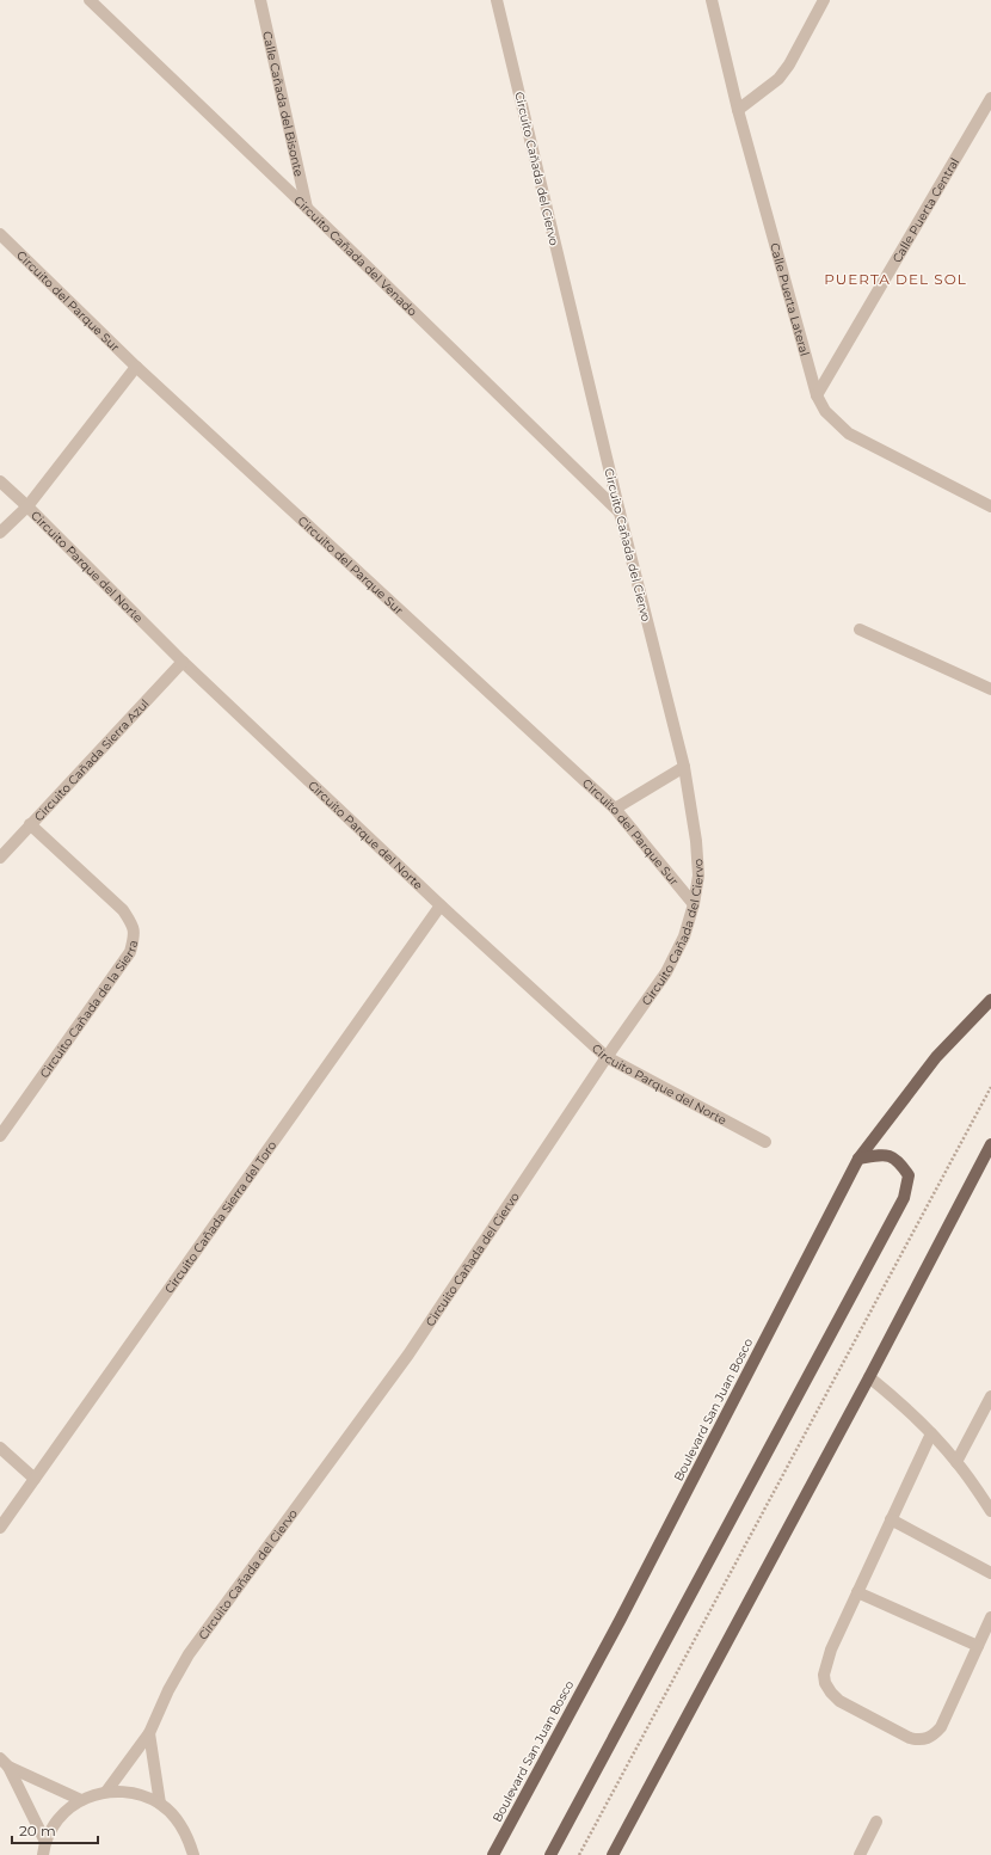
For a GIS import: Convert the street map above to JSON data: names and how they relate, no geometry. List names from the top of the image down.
{
  "streets": {
    "main road": ["Boulevard San Juan Bosco"],
    "street": [
      "Calle Cañada del Bisonte",
      "Circuito Cañada del Ciervo",
      "Calle Puerta Central",
      "Circuito Cañada del Venado",
      "Calle Puerta Lateral",
      "Circuito del Parque Sur",
      "Circuito Parque del Norte",
      "Circuito Cañada Sierra Azul",
      "Circuito Cañada de la Sierra",
      "Circuito Cañada Sierra del Toro"
    ]
  },
  "crossings": [
    ["Calle Cañada del Bisonte", "Circuito Cañada del Venado"],
    ["Circuito Cañada del Ciervo", "Circuito Cañada del Venado"],
    ["Circuito Cañada del Ciervo", "Circuito del Parque Sur"],
    ["Circuito Cañada del Ciervo", "Circuito Parque del Norte"],
    ["Calle Puerta Central", "Calle Puerta Lateral"],
    ["Circuito Parque del Norte", "Circuito Cañada Sierra Azul"],
    ["Circuito Parque del Norte", "Circuito Cañada Sierra del Toro"],
    ["Circuito Cañada Sierra Azul", "Circuito Cañada de la Sierra"]
  ],
  "districts": ["PUERTA DEL SOL"],
  "scale_bar": "20 m"
}
